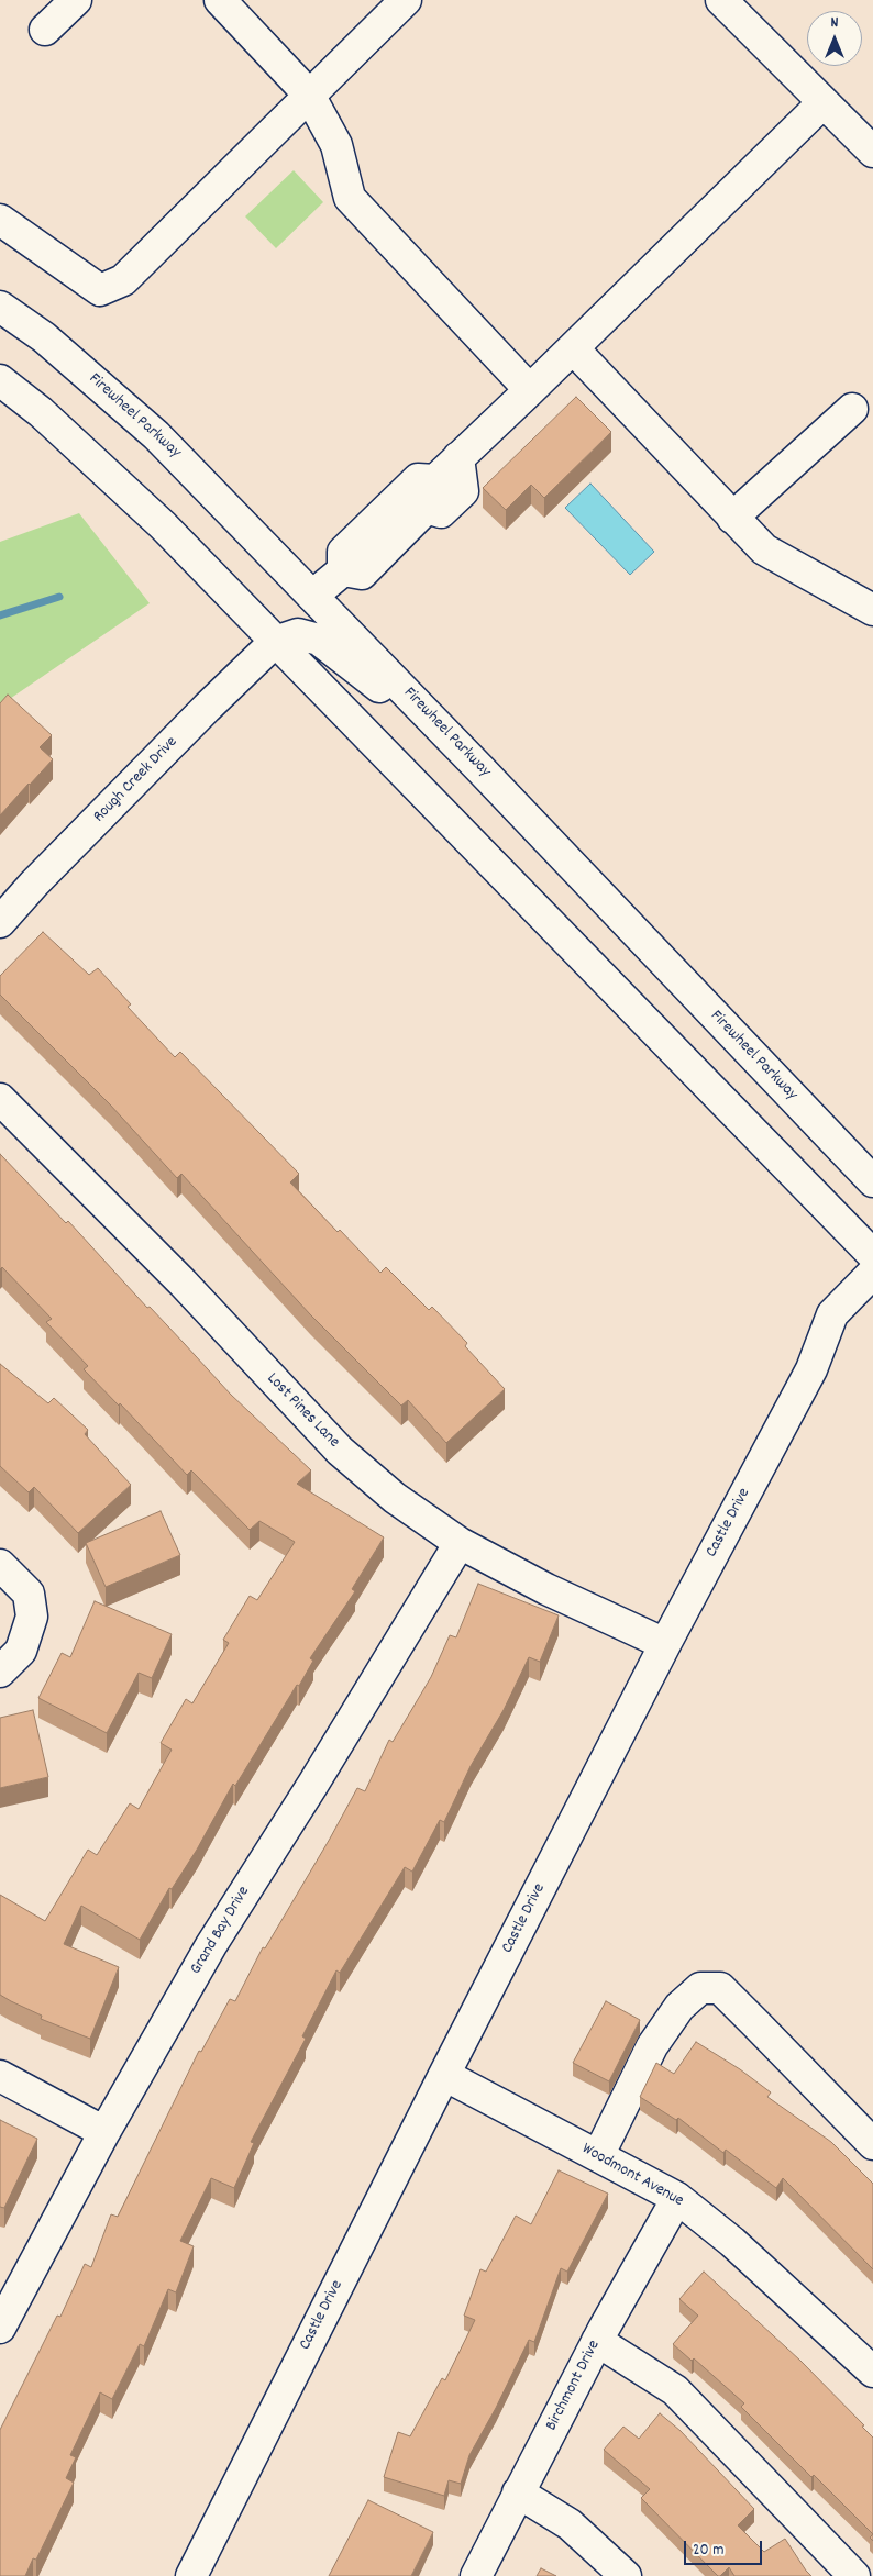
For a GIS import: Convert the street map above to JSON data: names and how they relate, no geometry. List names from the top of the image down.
{
  "streets": {
    "street": [
      "Firewheel Parkway",
      "Rough Creek Drive",
      "Lost Pines Lane",
      "Castle Drive",
      "Grand Bay Drive",
      "Woodmont Avenue",
      "Birchmont Drive"
    ]
  },
  "crossings": [
    ["Lost Pines Lane", "Castle Drive"],
    ["Lost Pines Lane", "Grand Bay Drive"],
    ["Castle Drive", "Woodmont Avenue"],
    ["Woodmont Avenue", "Birchmont Drive"]
  ],
  "scale_bar": "20 m",
  "north": "top"
}
